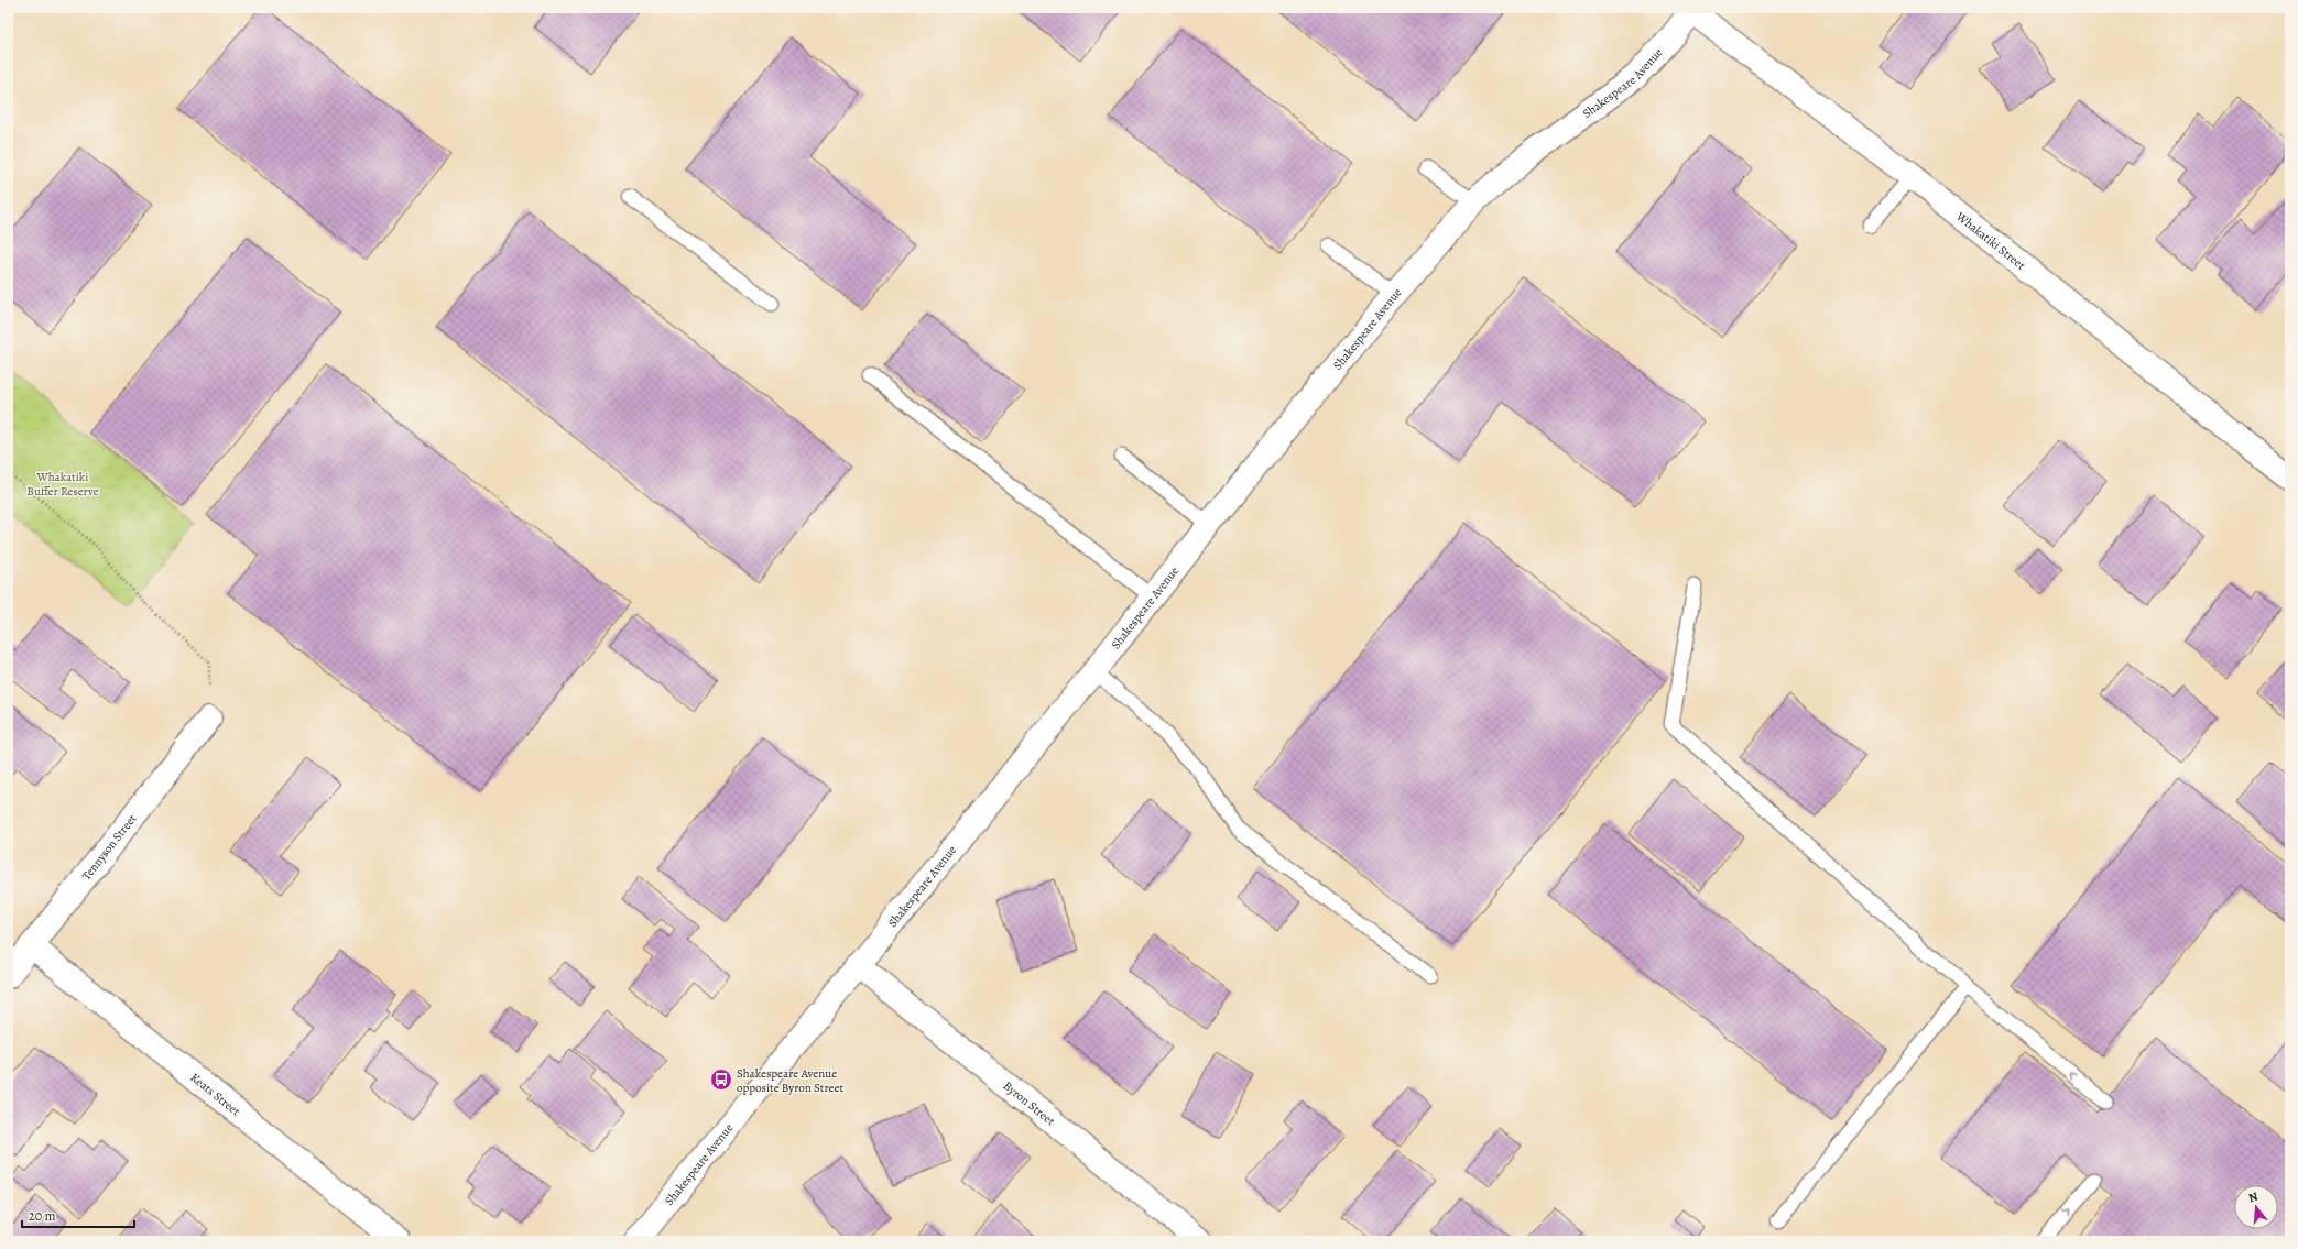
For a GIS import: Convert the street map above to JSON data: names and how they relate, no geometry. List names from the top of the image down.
{
  "streets": {
    "street": [
      "Shakespeare Avenue",
      "Whakatiki Street",
      "Tennyson Street",
      "Keats Street",
      "Byron Street"
    ]
  },
  "crossings": [
    ["Shakespeare Avenue", "Whakatiki Street"],
    ["Shakespeare Avenue", "Byron Street"],
    ["Tennyson Street", "Keats Street"]
  ],
  "parks": ["Whakatiki Buffer Reserve"],
  "places": {
    "bus stop": ["Shakespeare Avenue opposite Byron Street"]
  },
  "scale_bar": "20 m",
  "north": "top"
}
